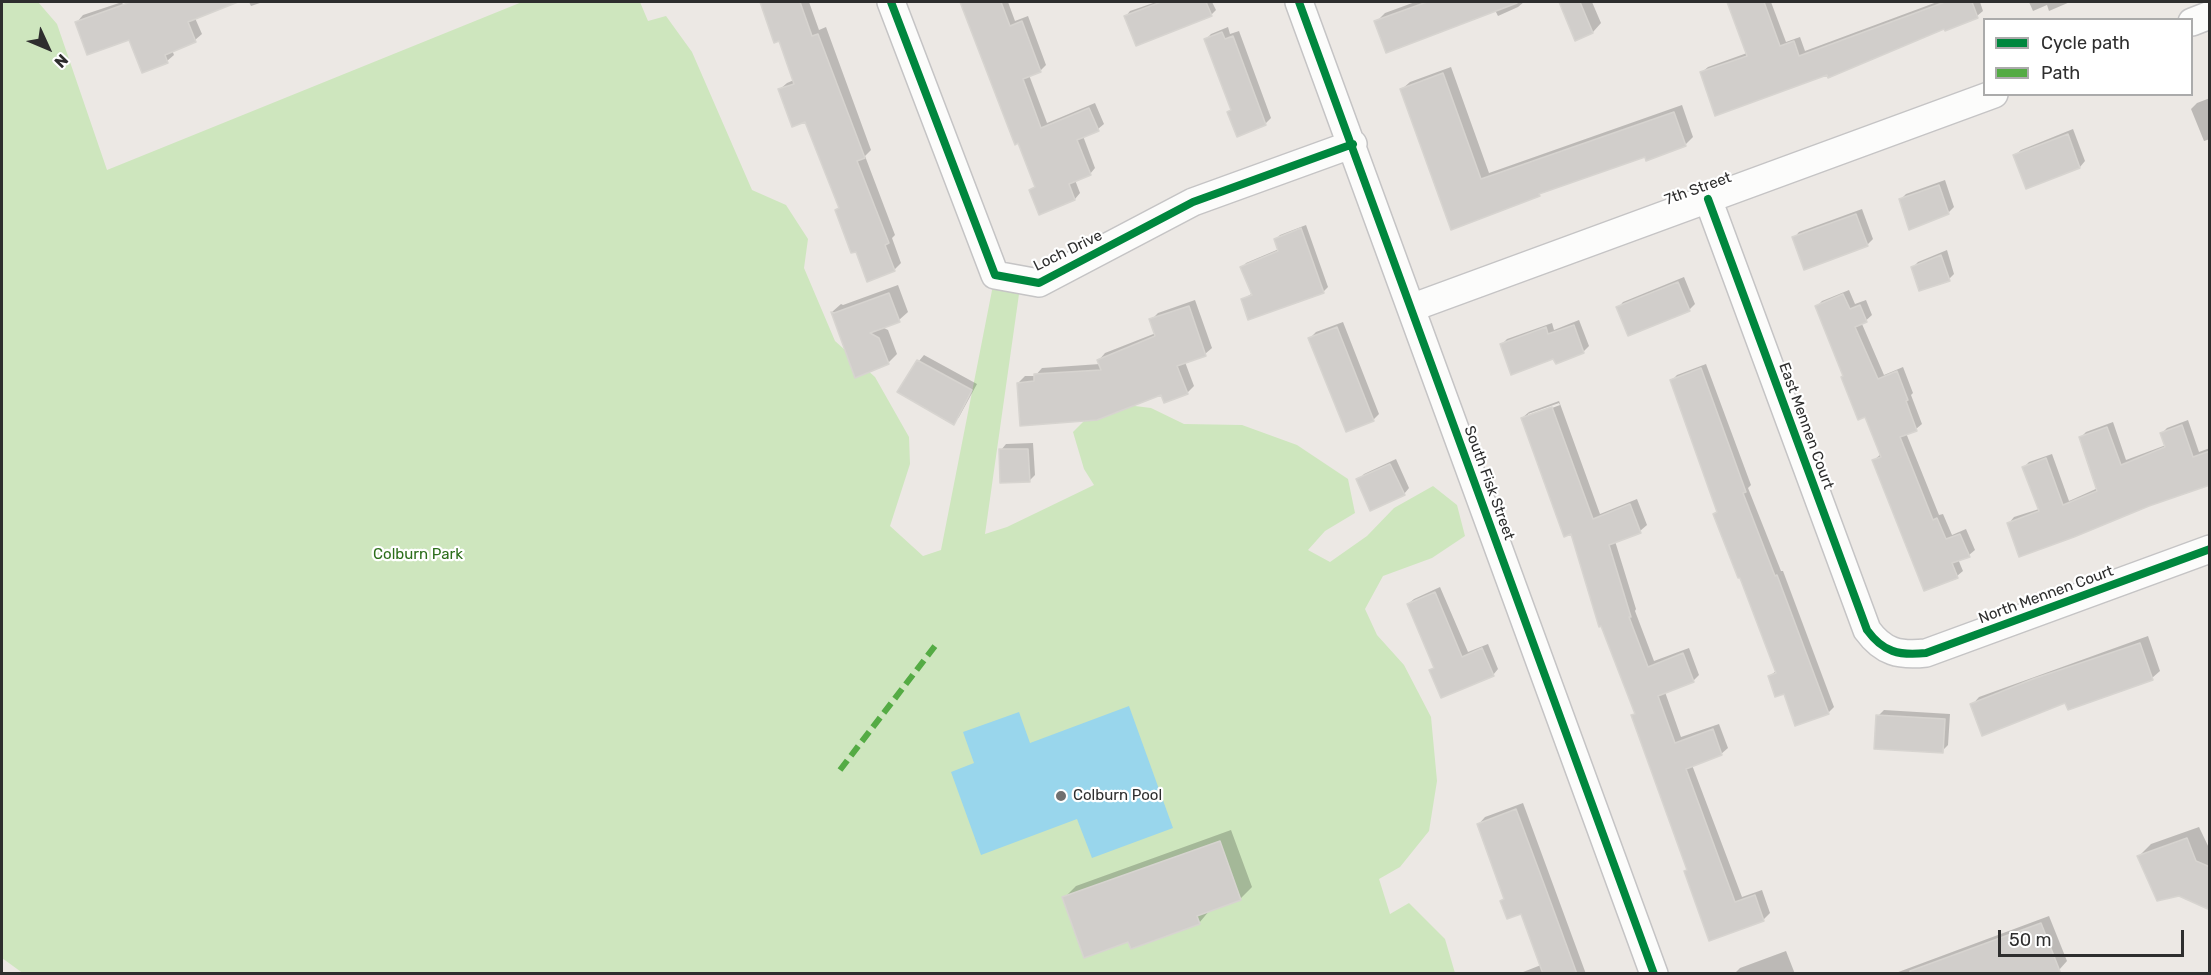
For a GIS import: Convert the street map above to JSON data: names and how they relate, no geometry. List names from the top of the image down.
{
  "streets": {
    "street": [
      "7th Street",
      "Loch Drive",
      "East Mennen Court",
      "South Fisk Street",
      "North Mennen Court"
    ]
  },
  "crossings": [
    ["7th Street", "East Mennen Court"],
    ["7th Street", "South Fisk Street"],
    ["Loch Drive", "South Fisk Street"],
    ["East Mennen Court", "North Mennen Court"]
  ],
  "parks": ["Colburn Park"],
  "places": ["Colburn Pool"],
  "legend": ["Cycle path", "Path"],
  "scale_bar": "50 m",
  "north": "bottom right"
}
